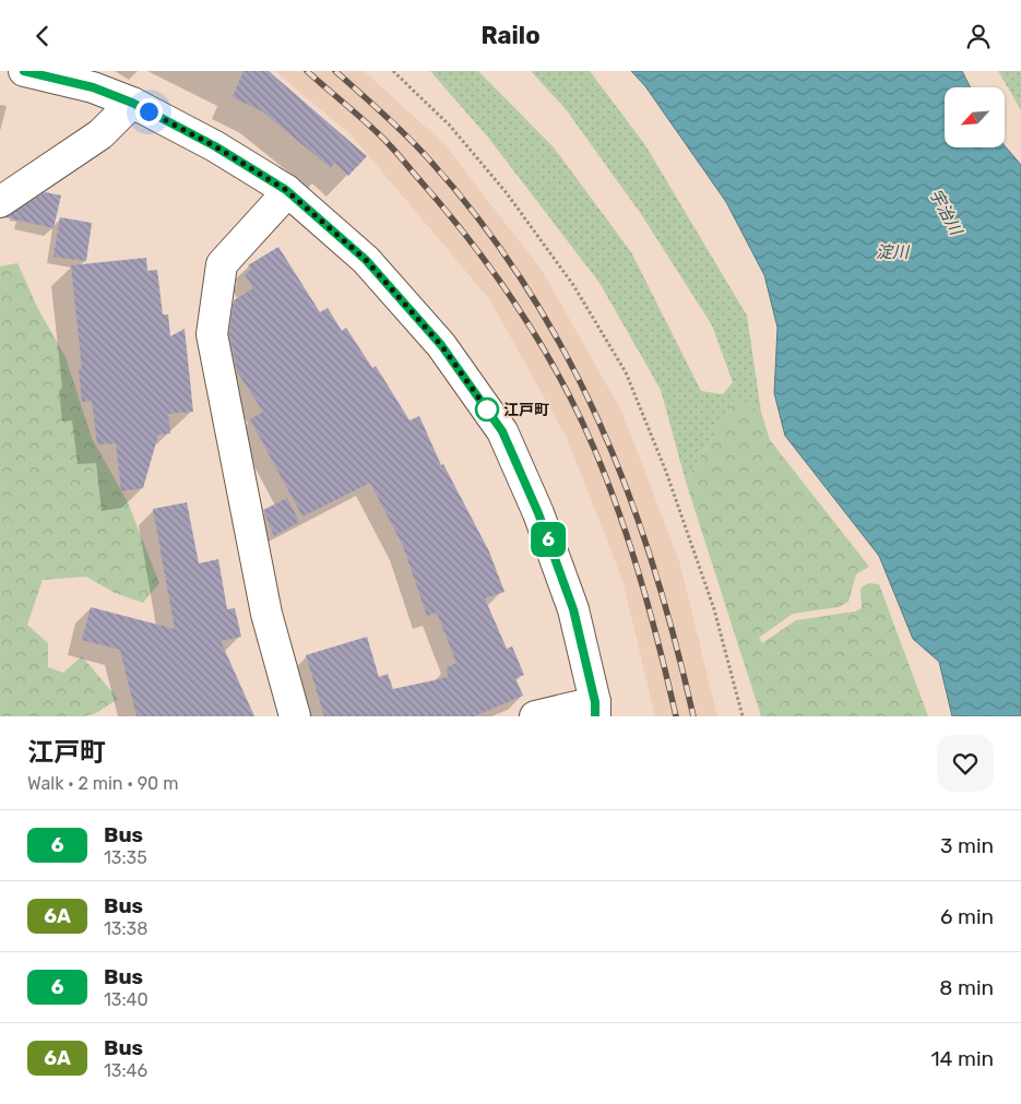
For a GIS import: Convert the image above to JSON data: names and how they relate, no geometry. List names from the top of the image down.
{
  "water": ["宇治川", "淀川"],
  "places": ["江戸町"],
  "lines": ["bus line 6"],
  "north": "bottom left",
  "page": {
    "header": "Railo",
    "on_map": "6",
    "heading": ["江戸町", "Walk · 2 min · 90 m"],
    "list": [
      {
        "mark": "6",
        "name": "Bus",
        "note": "13:35",
        "value": "3 min"
      },
      {
        "mark": "6A",
        "name": "Bus",
        "note": "13:38",
        "value": "6 min"
      },
      {
        "mark": "6",
        "name": "Bus",
        "note": "13:40",
        "value": "8 min"
      },
      {
        "mark": "6A",
        "name": "Bus",
        "note": "13:46",
        "value": "14 min"
      }
    ]
  }
}
